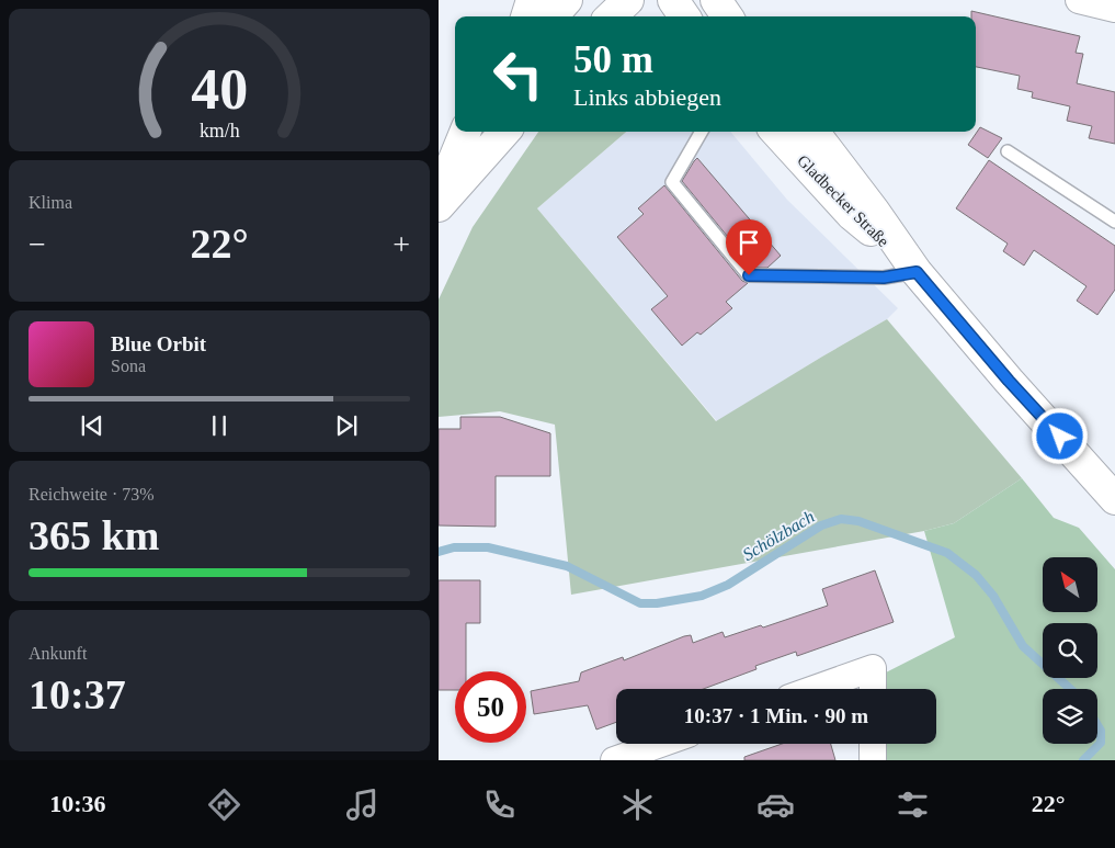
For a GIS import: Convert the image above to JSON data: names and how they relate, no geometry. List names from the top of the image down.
{
  "streets": {
    "main road": ["Gladbecker Straße"]
  },
  "water": ["Schölzbach"],
  "north": "top left",
  "page": {
    "turn": ["50 m", "Links abbiegen"],
    "tile": [
      "Klima",
      ["Reichweite · 73%", "365 km"],
      ["Ankunft", "10:37"]
    ],
    "heat": ["−", "22°", "+"],
    "song": ["Blue Orbit", "Sona"],
    "limit": "50",
    "trip": "10:37 · 1 Min. · 90 m",
    "tabs": ["10:36", "22°"],
    "gauge": ["40", "km/h"]
  }
}
